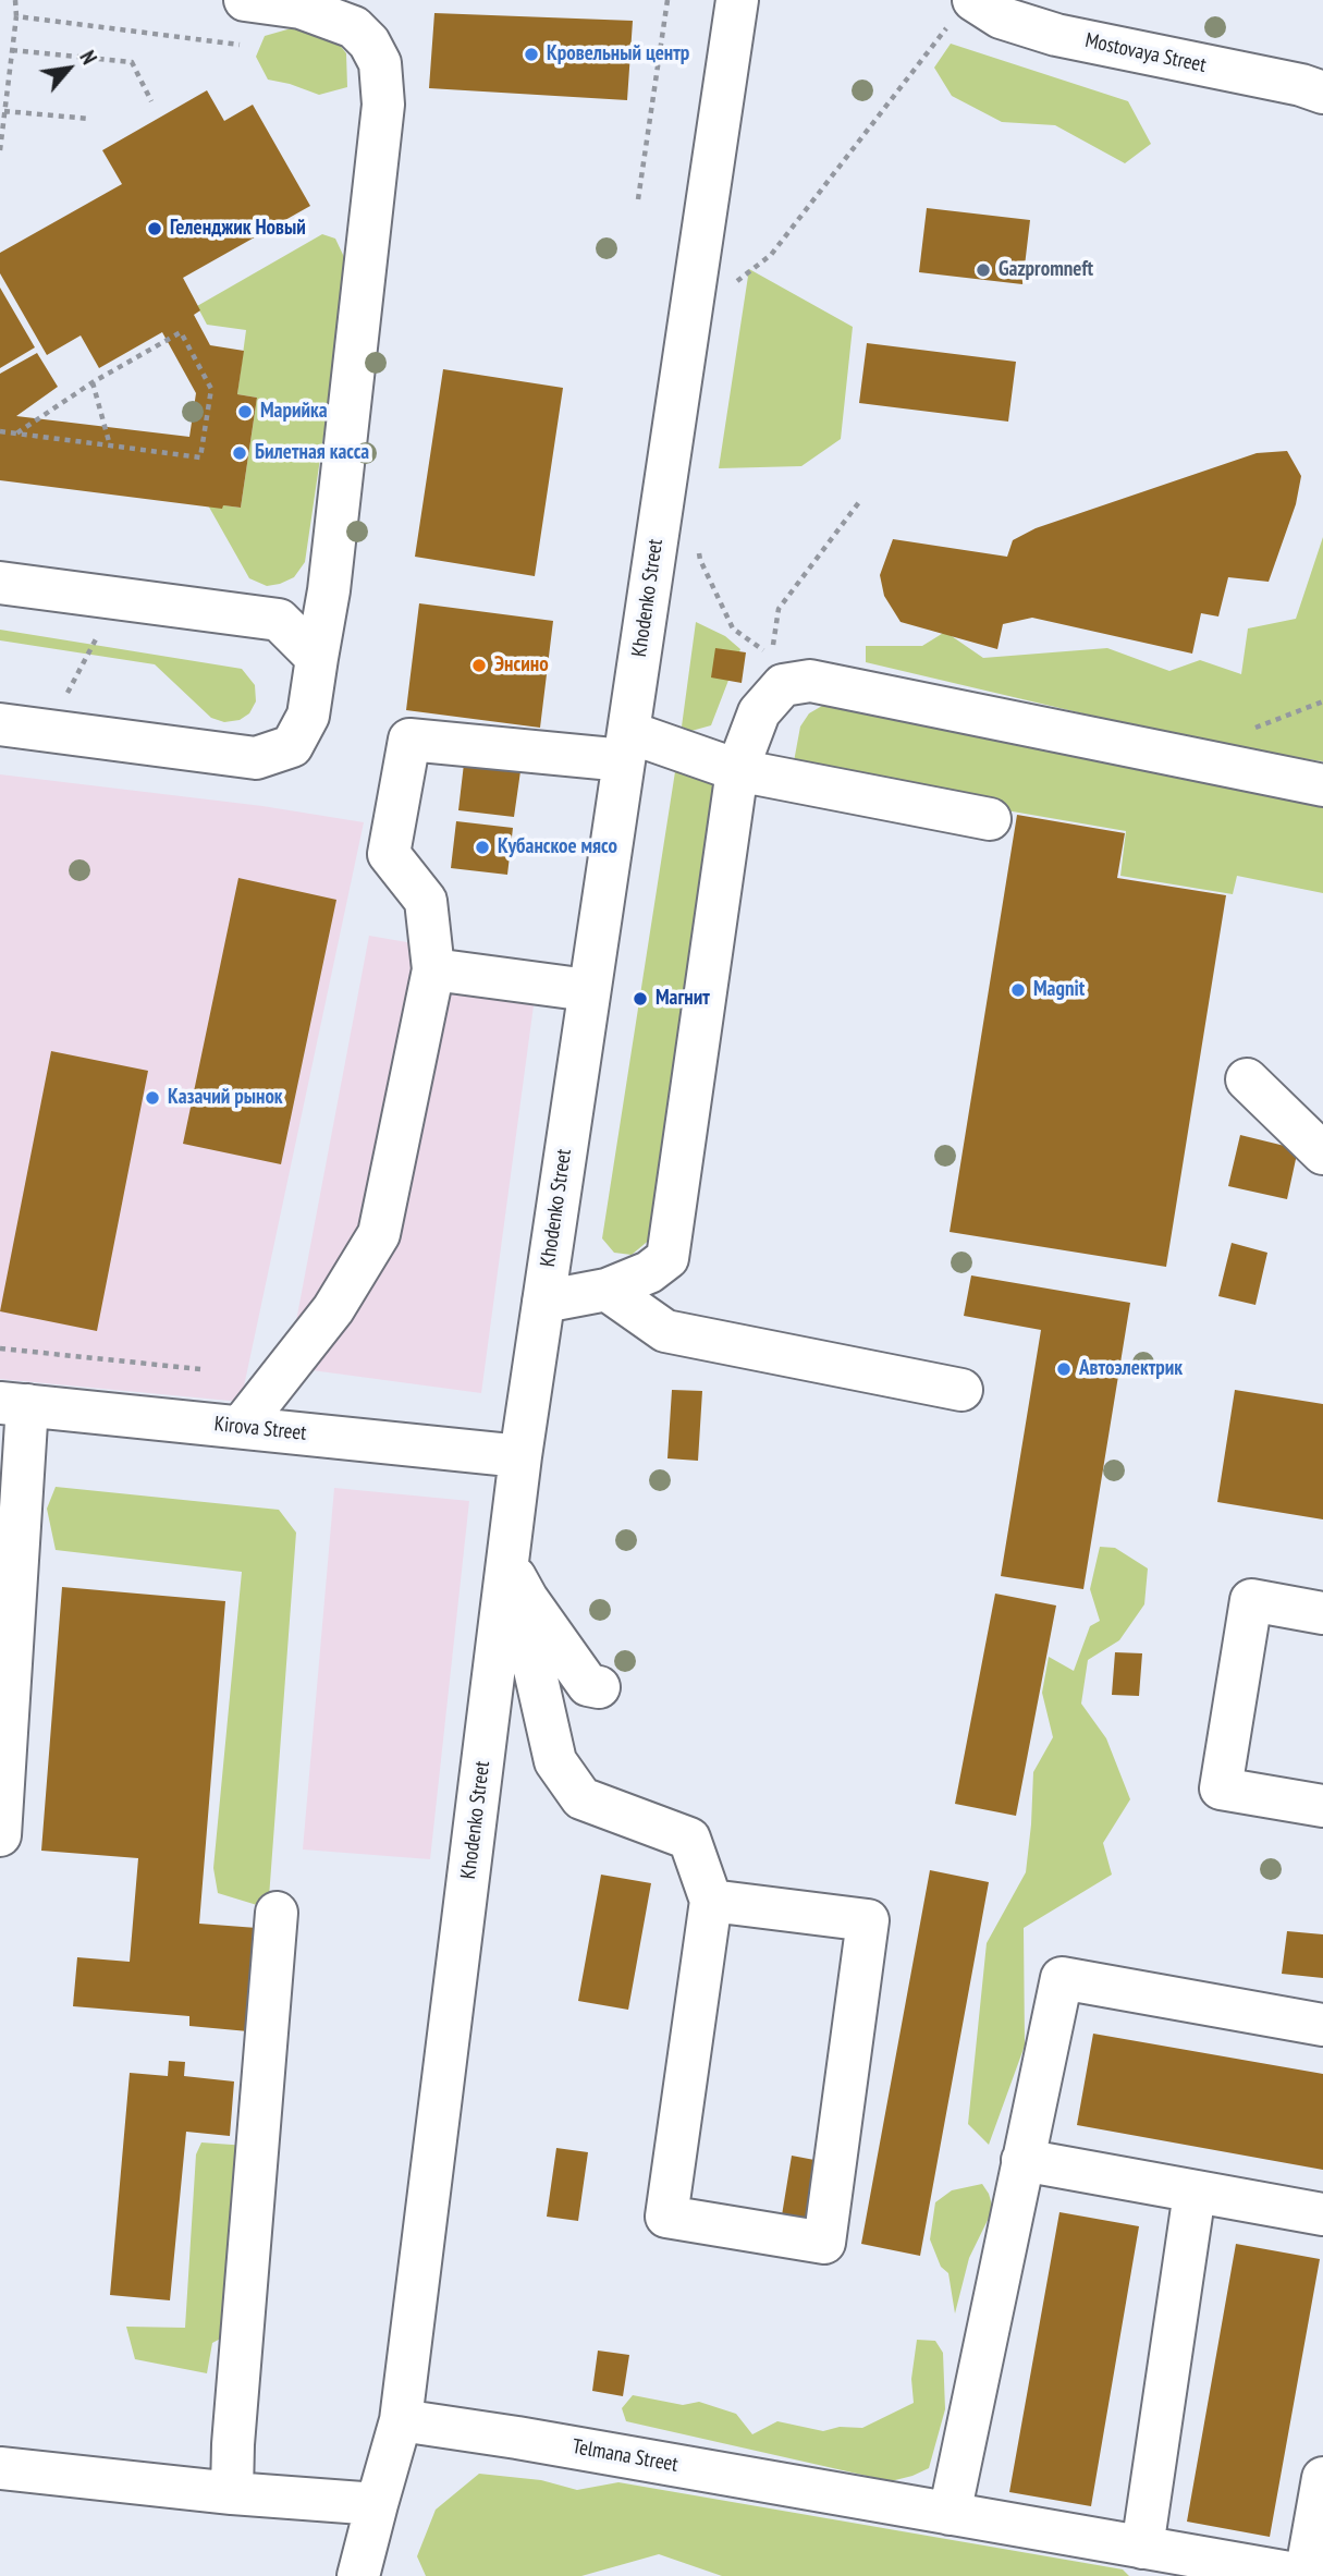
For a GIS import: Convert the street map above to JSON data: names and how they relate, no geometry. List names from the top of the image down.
{
  "streets": {
    "street": [
      "Mostovaya Street",
      "Khodenko Street",
      "Kirova Street",
      "Telmana Street"
    ]
  },
  "crossings": [
    ["Khodenko Street", "Kirova Street"],
    ["Khodenko Street", "Telmana Street"]
  ],
  "places": [
    "Кровельный центр",
    "Геленджик Новый",
    "Gazpromneft",
    "Марийка",
    "Билетная касса",
    "Энсино",
    "Кубанское мясо",
    "Magnit",
    "Магнит",
    "Казачий рынок",
    "Автоэлектрик"
  ],
  "north": "top right"
}
